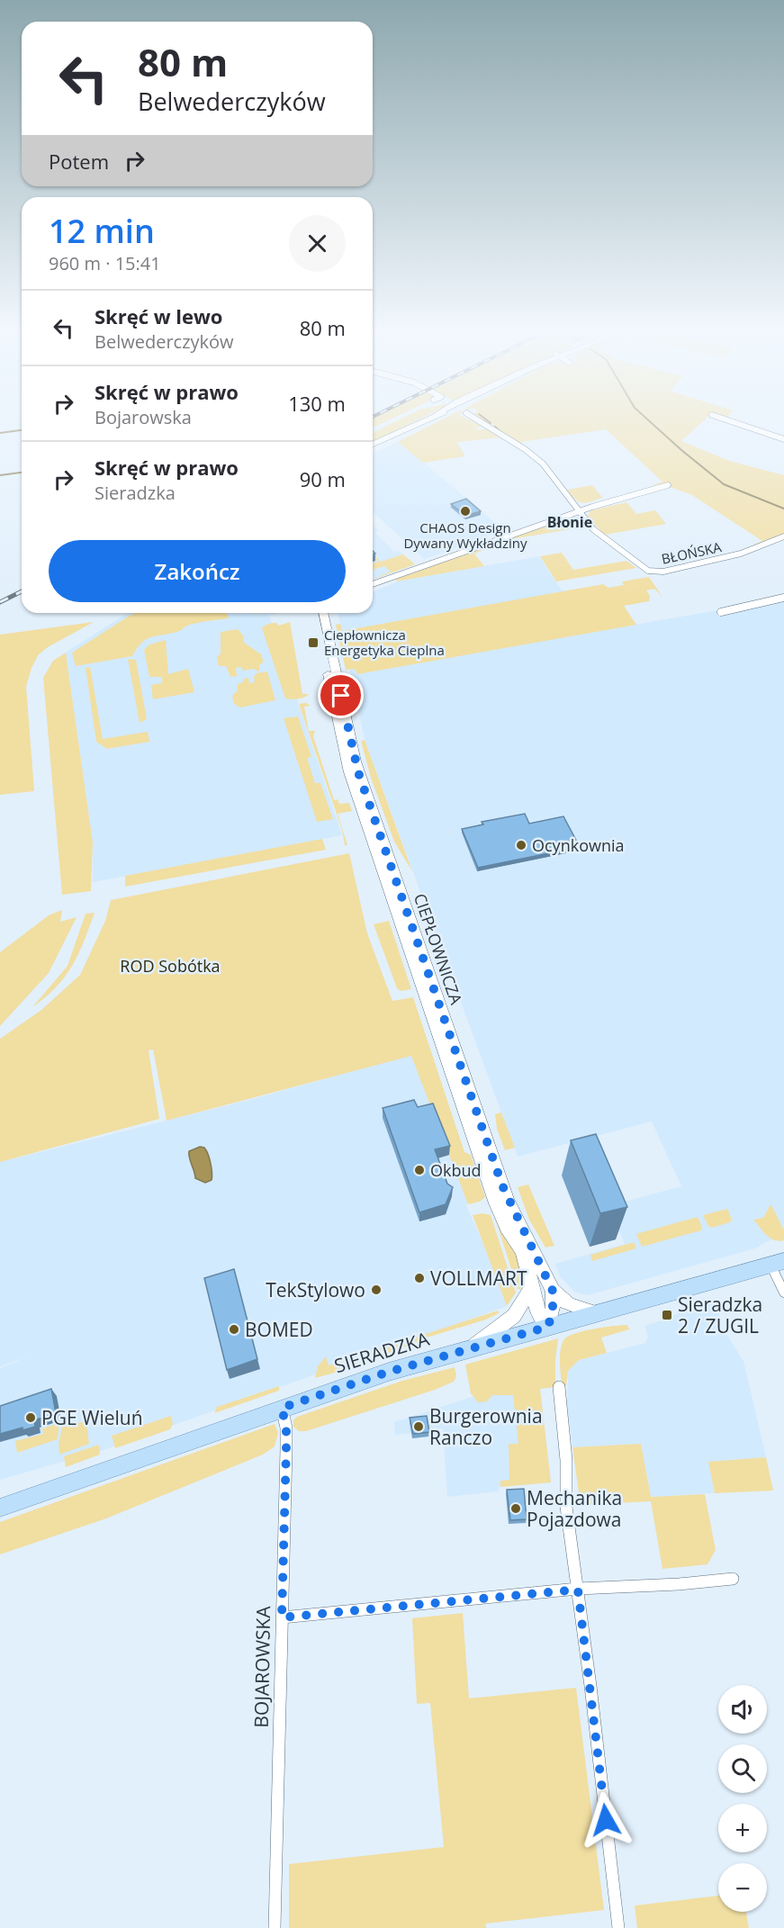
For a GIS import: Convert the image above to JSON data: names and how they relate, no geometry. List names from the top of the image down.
{
  "streets": {
    "main road": ["CIEPŁOWNICZA", "SIERADZKA"],
    "street": ["BŁOŃSKA", "BOJAROWSKA"]
  },
  "crossings": [
    ["CIEPŁOWNICZA", "SIERADZKA"],
    ["SIERADZKA", "BOJAROWSKA"]
  ],
  "districts": ["Błonie"],
  "parks": ["ROD Sobótka"],
  "places": {
    "other": [
      "CHAOS Design Dywany Wykładziny",
      "Ocynkownia",
      "Okbud",
      "VOLLMART",
      "TekStylowo",
      "BOMED",
      "PGE Wieluń",
      "Burgerownia Ranczo",
      "Mechanika Pojazdowa"
    ],
    "transit": ["Ciepłownicza Energetyka Cieplna", "Sieradzka 2 / ZUGIL"]
  },
  "page": {
    "turn": ["80 m", "Belwederczyków"],
    "then": "Potem",
    "heading": ["12 min", "960 m · 15:41"],
    "list": [
      {
        "name": "Skręć w lewo",
        "note": "Belwederczyków",
        "value": "80 m"
      },
      {
        "name": "Skręć w prawo",
        "note": "Bojarowska",
        "value": "130 m"
      },
      {
        "name": "Skręć w prawo",
        "note": "Sieradzka",
        "value": "90 m"
      }
    ],
    "buttons": "Zakończ",
    "map_buttons": ["+", "−"]
  }
}
